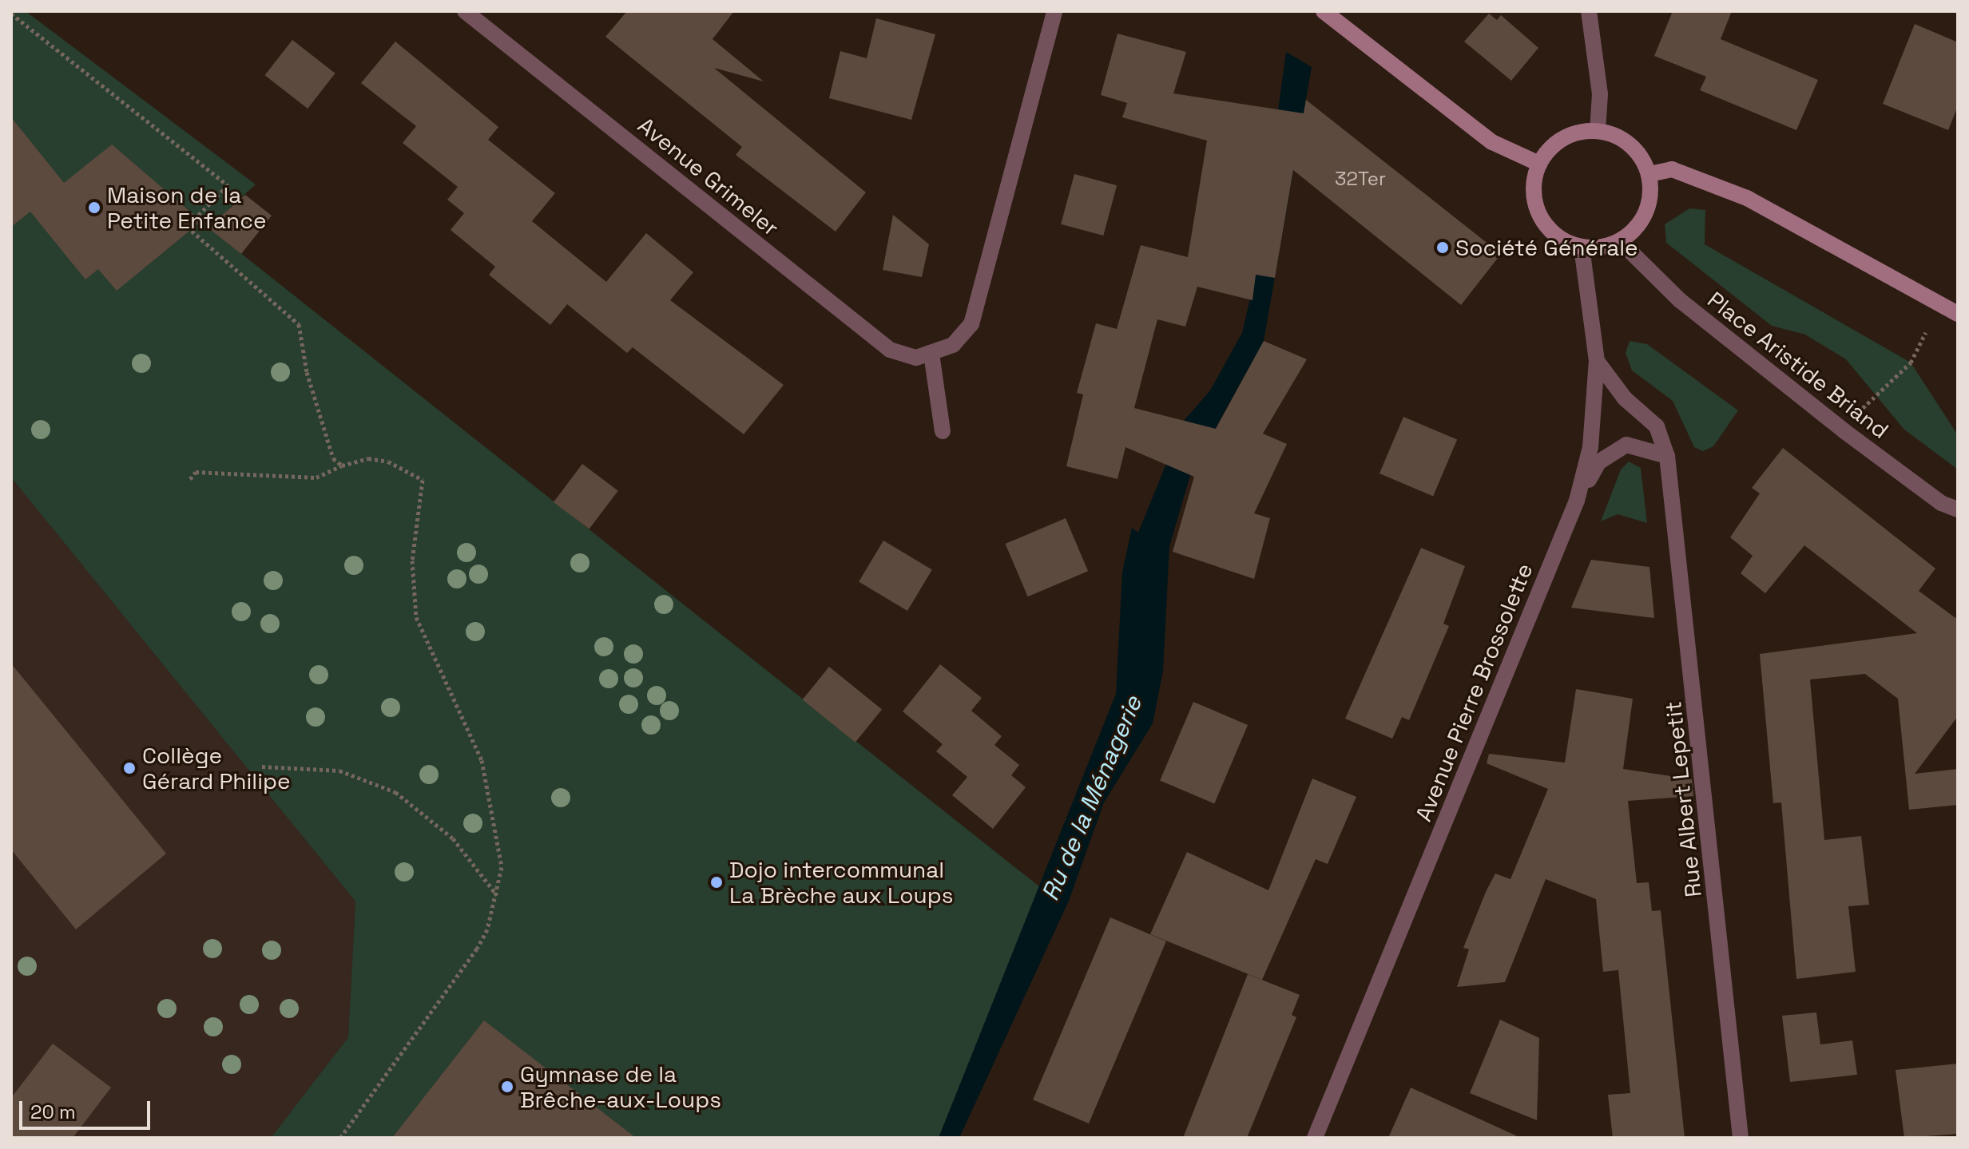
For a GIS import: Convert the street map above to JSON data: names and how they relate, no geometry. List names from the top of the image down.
{
  "streets": {
    "street": [
      "Avenue Grimeler",
      "Place Aristide Briand",
      "Avenue Pierre Brossolette",
      "Rue Albert Lepetit"
    ]
  },
  "crossings": [
    ["Place Aristide Briand", "Avenue Pierre Brossolette"],
    ["Avenue Pierre Brossolette", "Rue Albert Lepetit"]
  ],
  "water": ["Ru de la Ménagerie"],
  "places": [
    "Maison de la Petite Enfance",
    "Société Générale",
    "Collège Gérard Philipe",
    "Dojo intercommunal La Brèche aux Loups",
    "Gymnase de la Brêche-aux-Loups"
  ],
  "house_numbers": ["32Ter"],
  "scale_bar": "20 m"
}
